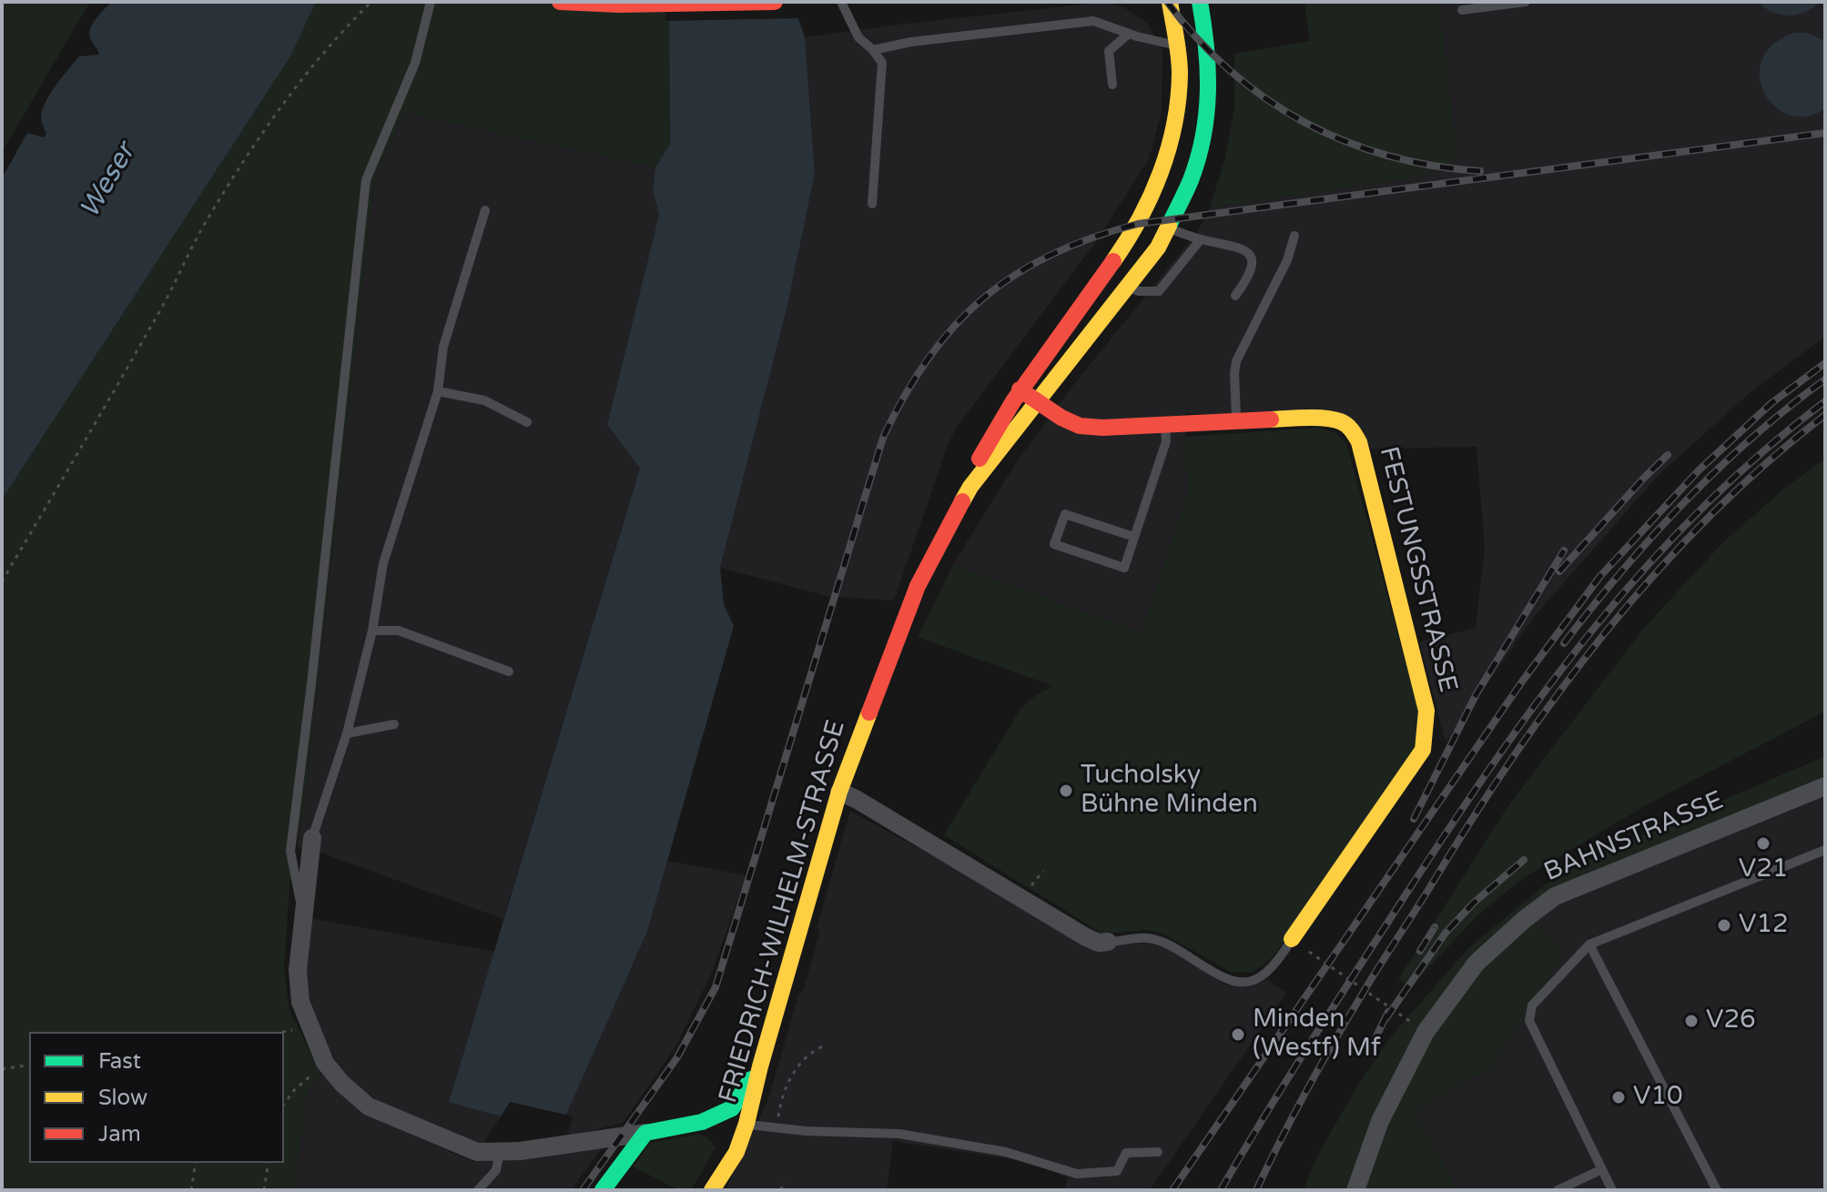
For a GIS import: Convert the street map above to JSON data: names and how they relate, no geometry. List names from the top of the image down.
{
  "streets": {
    "main road": ["FESTUNGSSTRASSE", "FRIEDRICH-WILHELM-STRASSE"],
    "street": ["BAHNSTRASSE"]
  },
  "crossings": [
    ["FESTUNGSSTRASSE", "FRIEDRICH-WILHELM-STRASSE"]
  ],
  "water": ["Weser"],
  "places": [
    "Tucholsky Bühne Minden",
    "V21",
    "V12",
    "V26",
    "Minden (Westf) Mf",
    "V10"
  ],
  "legend": ["Fast", "Slow", "Jam"]
}
